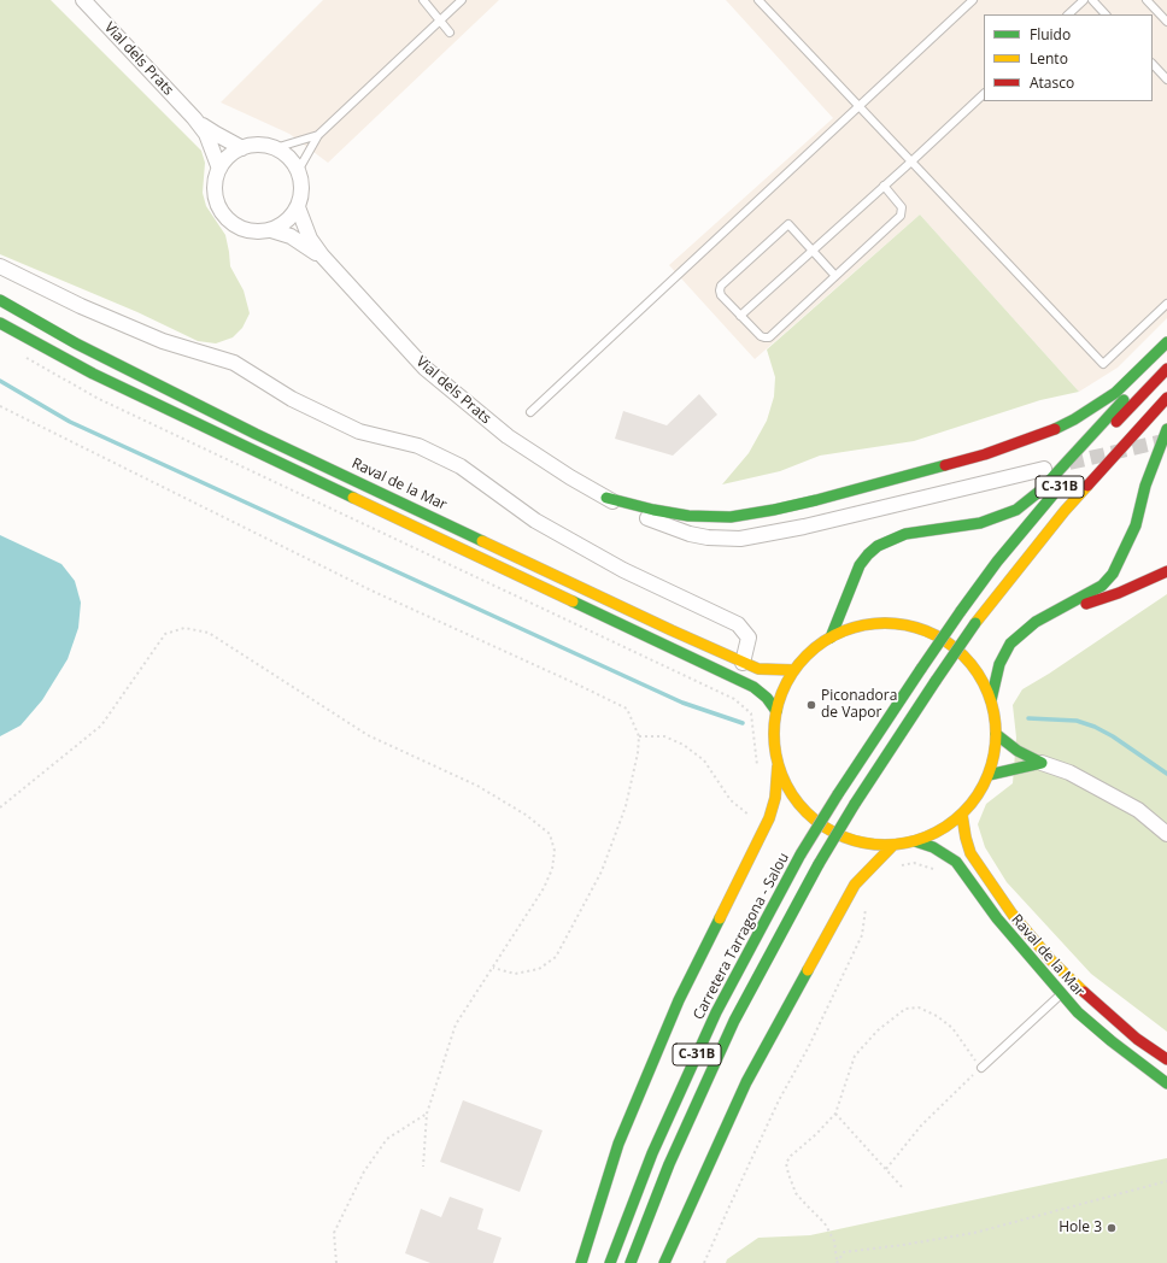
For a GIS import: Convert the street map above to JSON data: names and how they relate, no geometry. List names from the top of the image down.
{
  "streets": {
    "main road": ["Raval de la Mar", "C-31B", "Carretera Tarragona - Salou"],
    "street": ["Vial dels Prats"]
  },
  "places": ["Piconadora de Vapor", "Hole 3"],
  "legend": ["Fluido", "Lento", "Atasco"]
}
